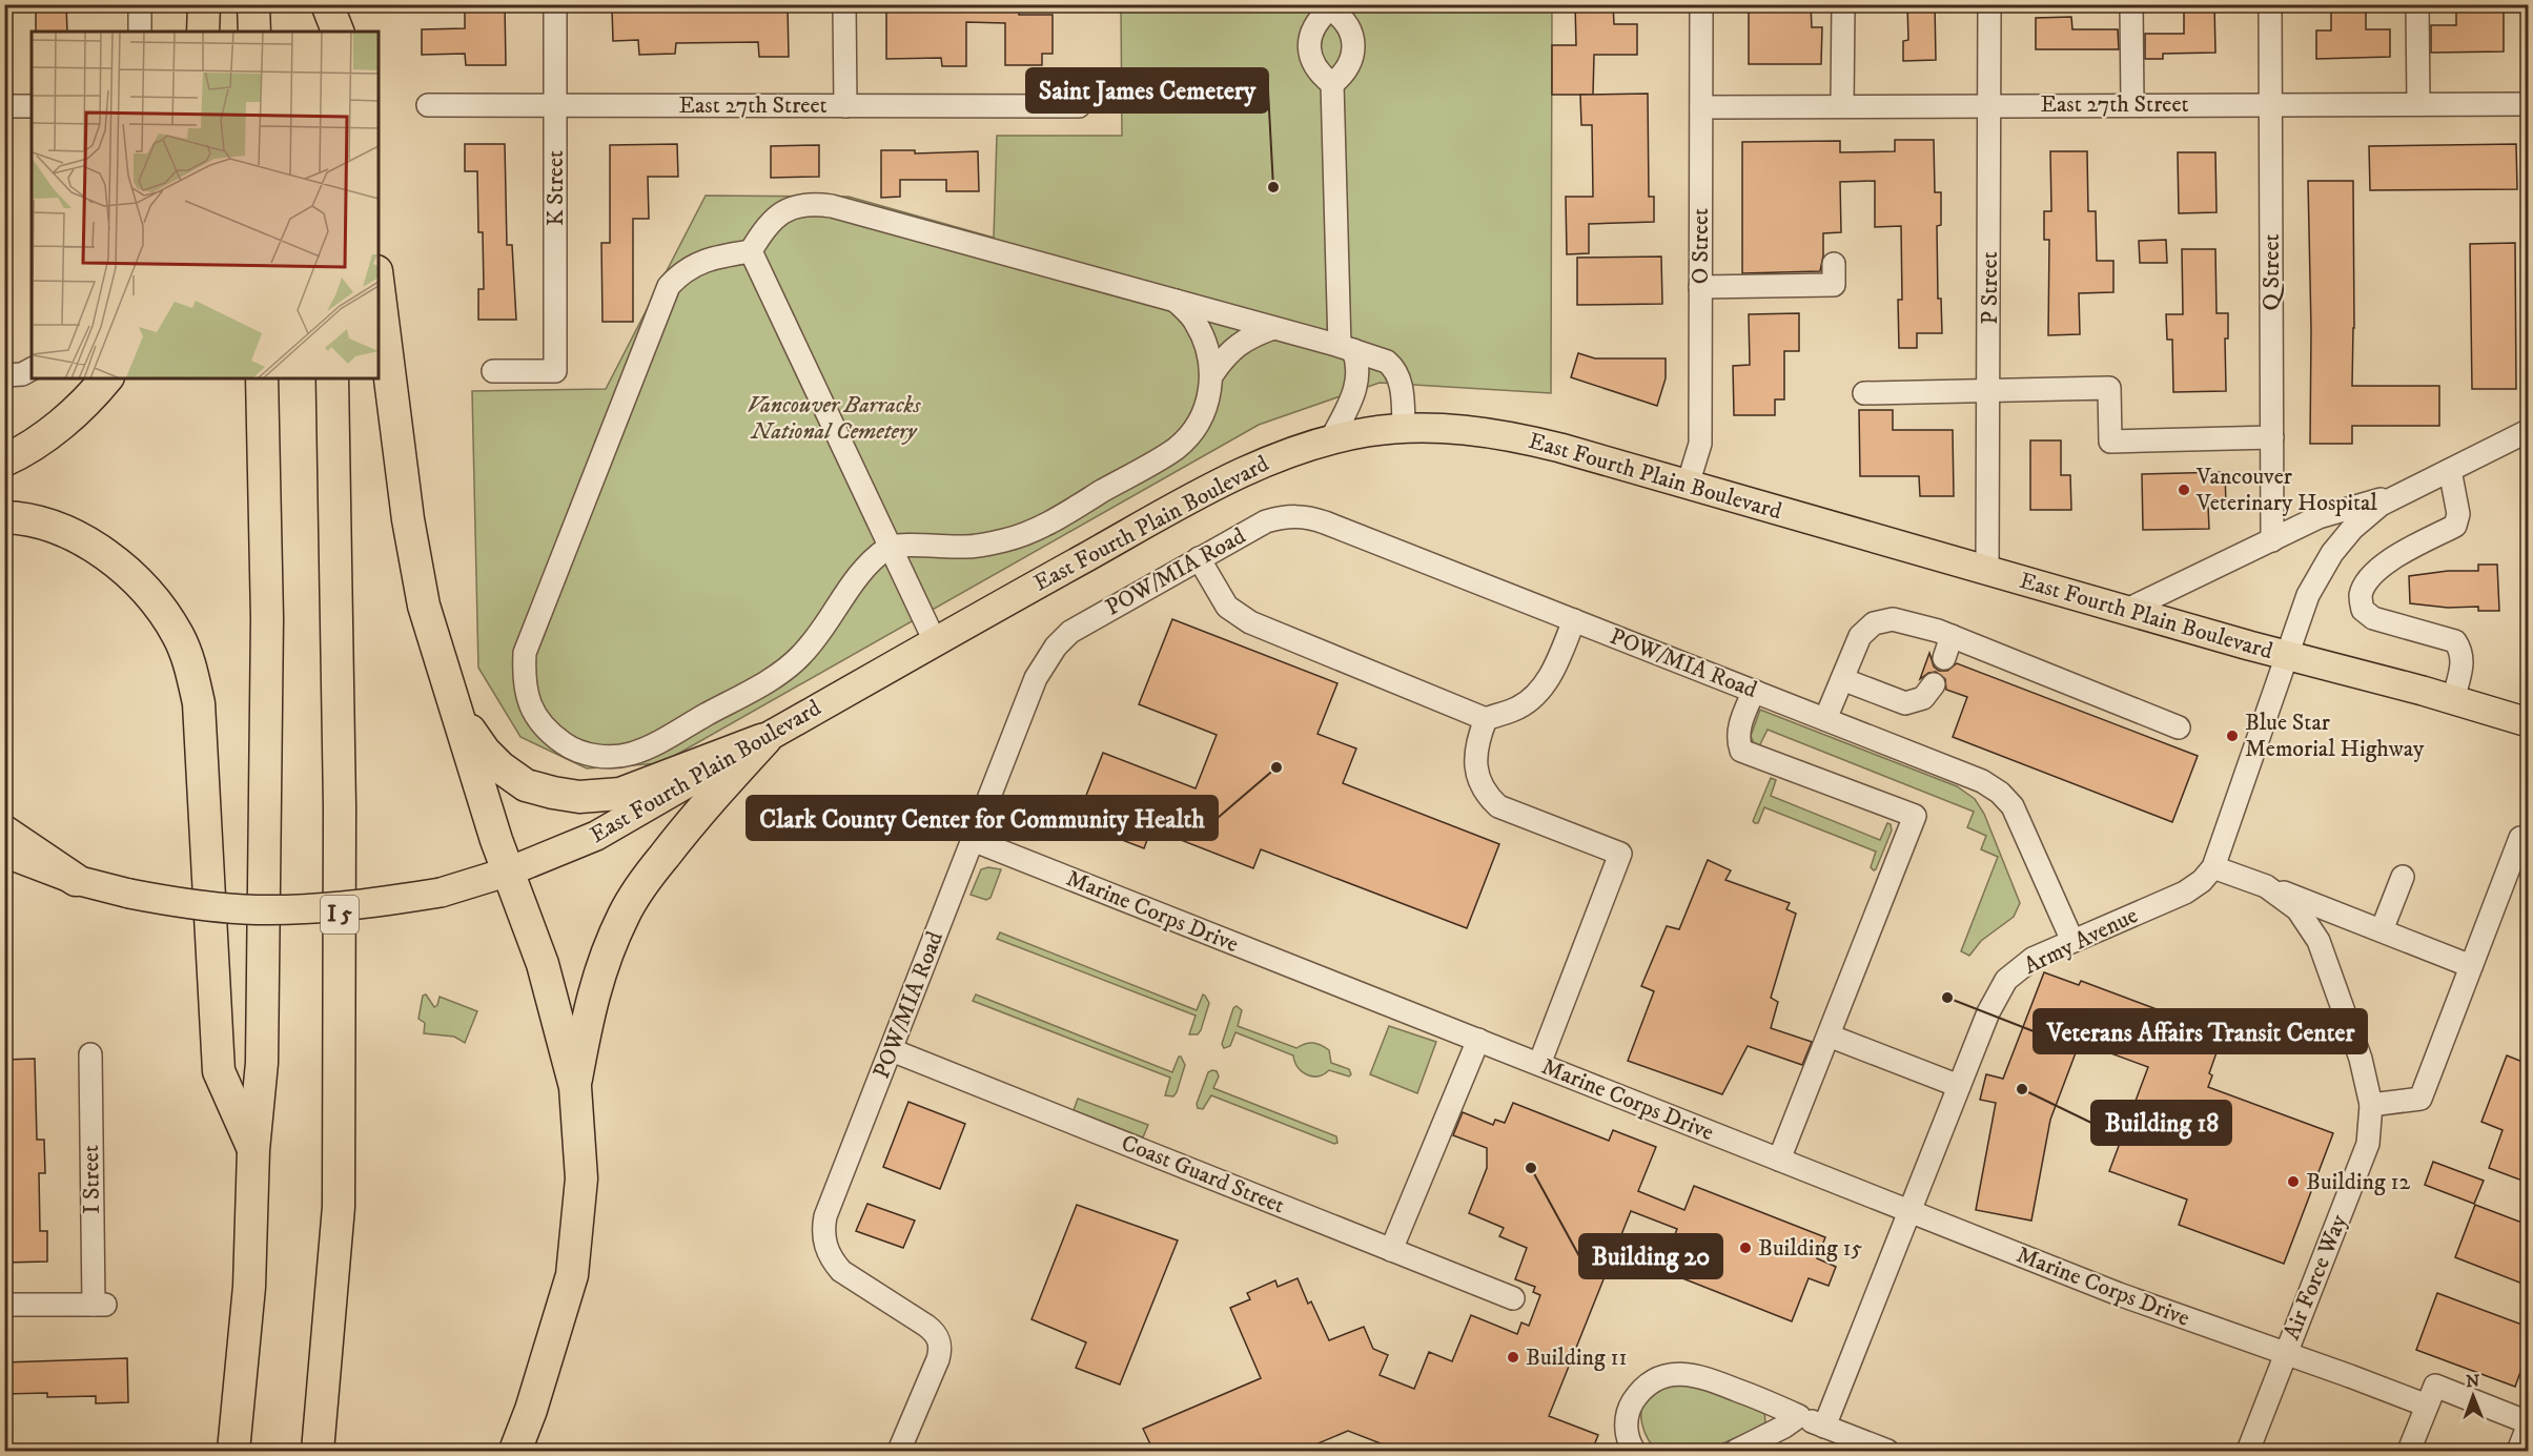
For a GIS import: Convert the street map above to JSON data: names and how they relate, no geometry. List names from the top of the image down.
{
  "streets": {
    "highway": ["I 5"],
    "main road": ["East Fourth Plain Boulevard"],
    "street": [
      "East 27th Street",
      "K Street",
      "O Street",
      "Q Street",
      "P Street",
      "POW/MIA Road",
      "Marine Corps Drive",
      "Army Avenue",
      "Coast Guard Street",
      "I Street",
      "Air Force Way"
    ]
  },
  "crossings": [
    ["East 27th Street", "K Street"],
    ["East 27th Street", "O Street"],
    ["East 27th Street", "Q Street"],
    ["East 27th Street", "P Street"],
    ["O Street", "East Fourth Plain Boulevard"],
    ["P Street", "East Fourth Plain Boulevard"],
    ["East Fourth Plain Boulevard", "Army Avenue"],
    ["POW/MIA Road", "Marine Corps Drive"],
    ["POW/MIA Road", "Army Avenue"],
    ["POW/MIA Road", "Coast Guard Street"],
    ["Marine Corps Drive", "Army Avenue"],
    ["Marine Corps Drive", "Air Force Way"],
    ["Army Avenue", "Air Force Way"]
  ],
  "parks": ["Vancouver Barracks National Cemetery"],
  "places": [
    "Saint James Cemetery",
    "Vancouver Veterinary Hospital",
    "Blue Star Memorial Highway",
    "Clark County Center for Community Health",
    "Veterans Affairs Transit Center",
    "Building 18",
    "Building 20",
    "Building 12",
    "Building 15",
    "Building 11"
  ],
  "north": "top"
}
